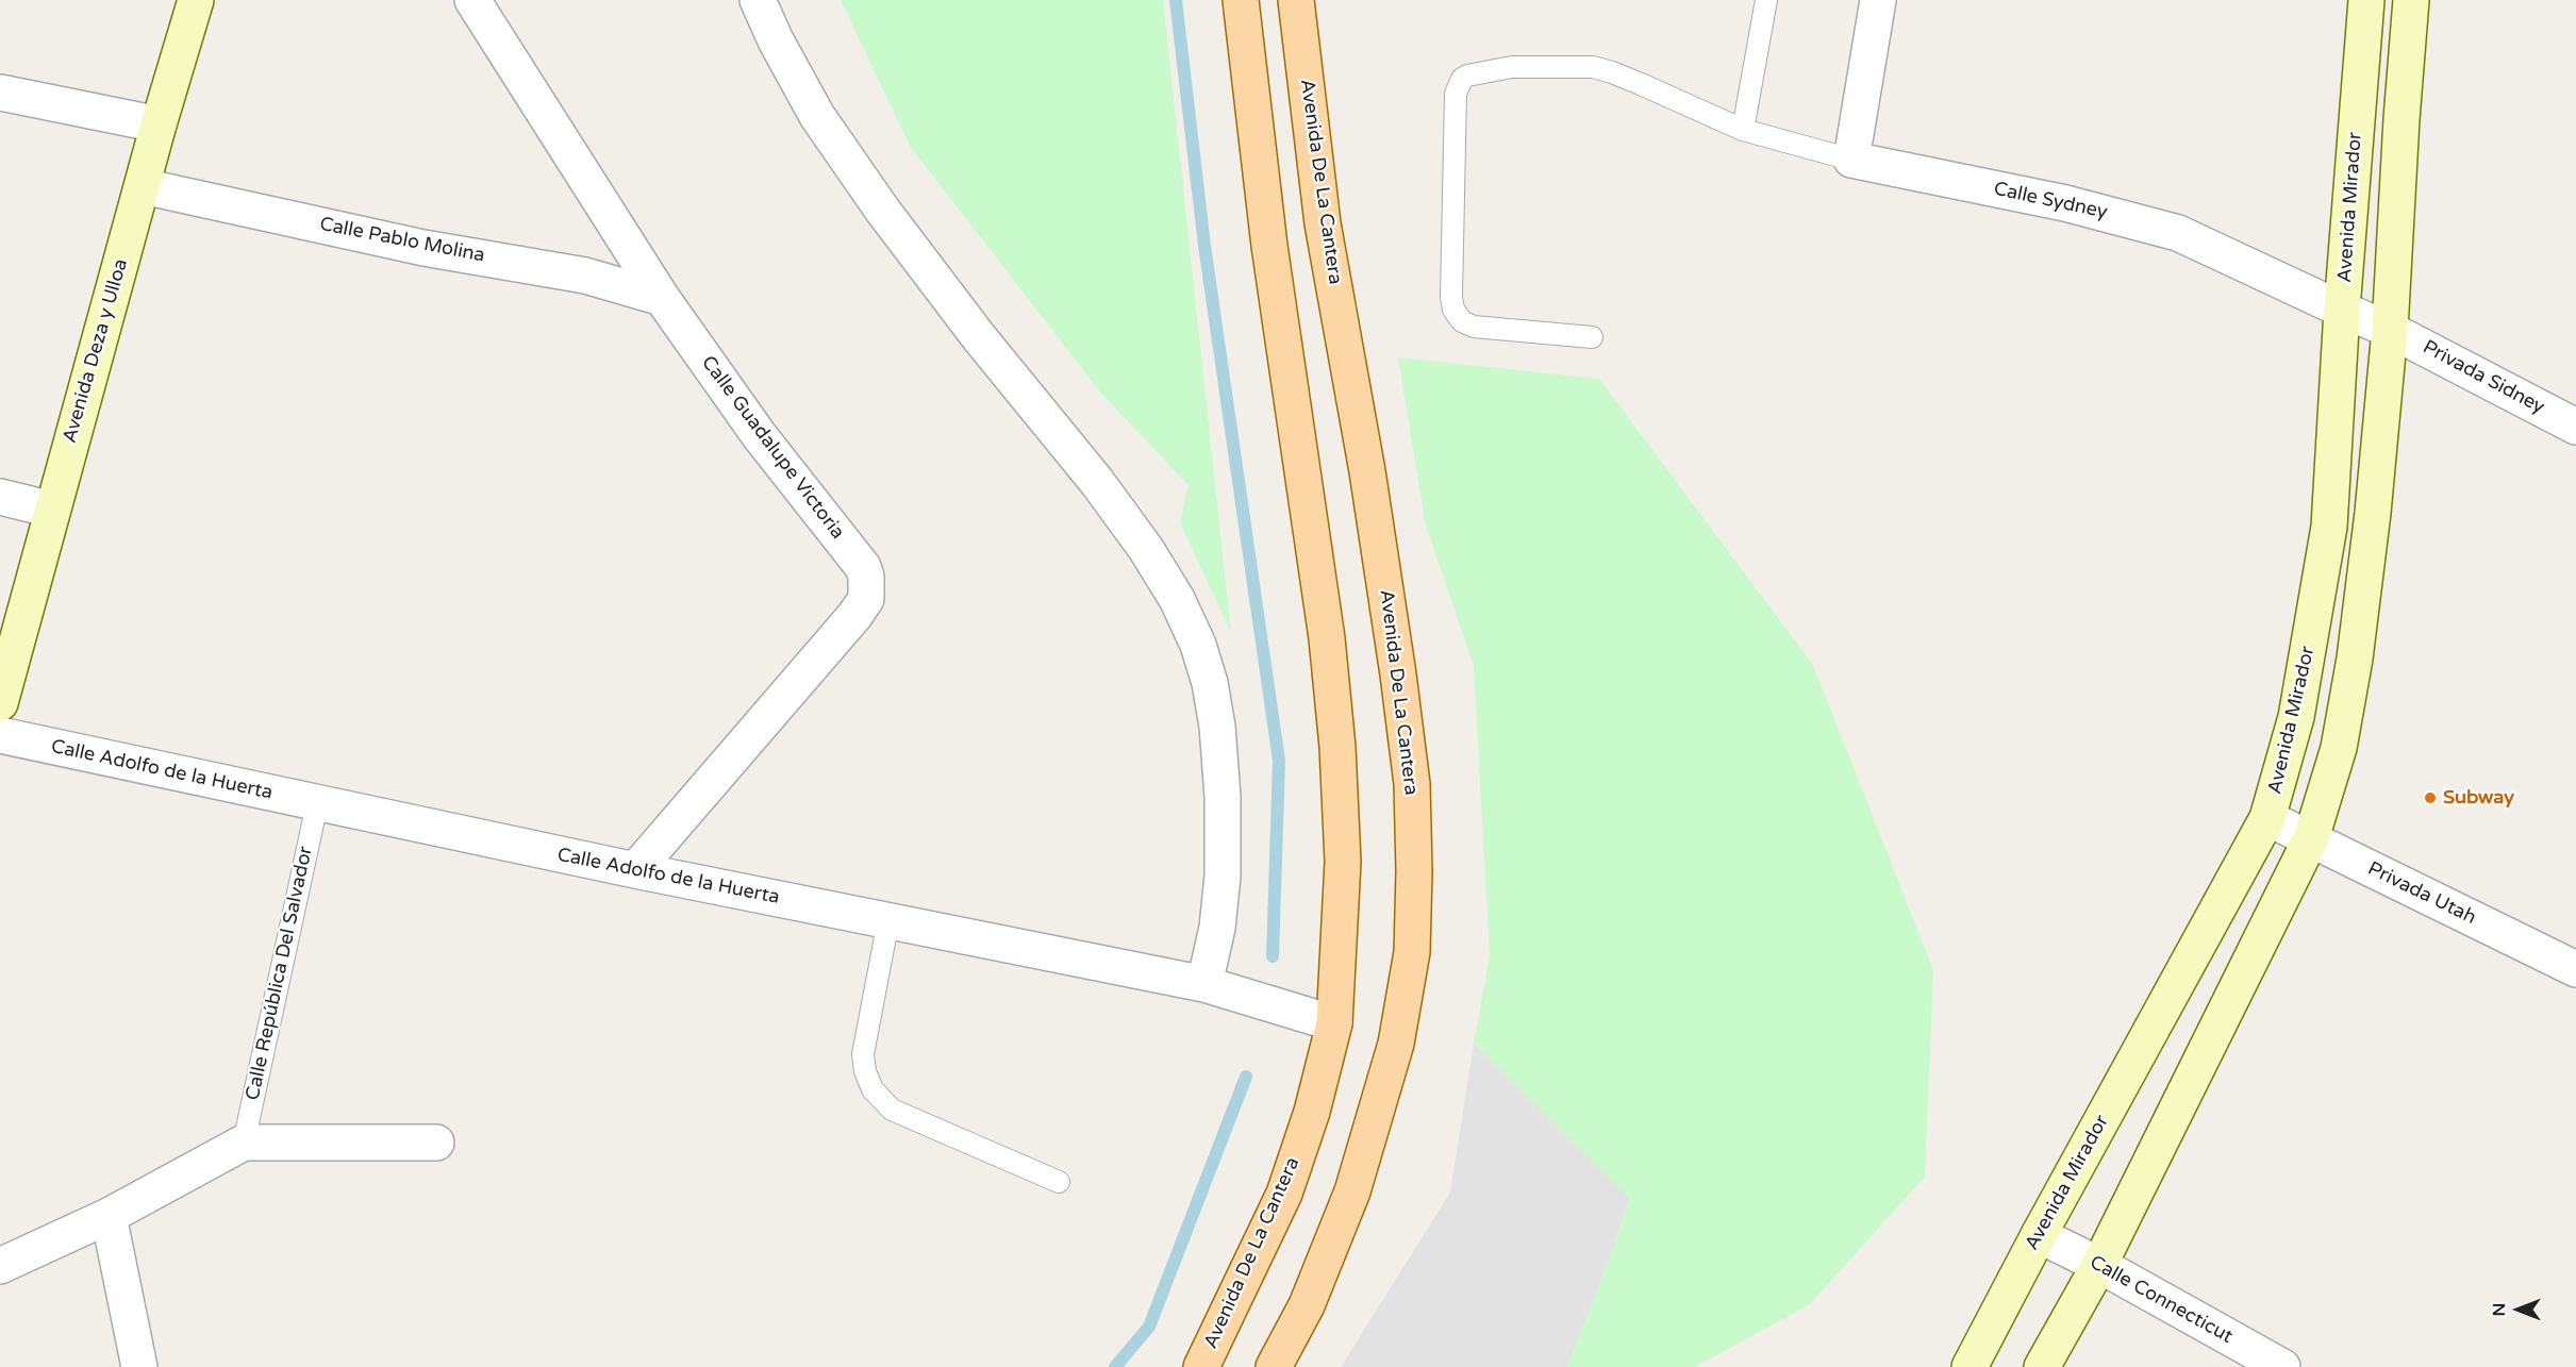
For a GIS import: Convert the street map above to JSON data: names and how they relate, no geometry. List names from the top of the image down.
{
  "streets": {
    "main road": ["Avenida De La Cantera", "Avenida Mirador", "Avenida Deza y Ulloa"],
    "street": [
      "Calle Sydney",
      "Calle Pablo Molina",
      "Privada Sidney",
      "Calle Guadalupe Victoria",
      "Calle Adolfo de la Huerta",
      "Privada Utah",
      "Calle Connecticut"
    ],
    "lane": ["Calle República Del Salvador"]
  },
  "crossings": [
    ["Avenida De La Cantera", "Calle Adolfo de la Huerta"],
    ["Calle Sydney", "Avenida Mirador"],
    ["Calle Sydney", "Privada Sidney"],
    ["Avenida Mirador", "Privada Utah"],
    ["Avenida Mirador", "Calle Connecticut"],
    ["Calle Pablo Molina", "Avenida Deza y Ulloa"],
    ["Calle Pablo Molina", "Calle Guadalupe Victoria"],
    ["Calle Guadalupe Victoria", "Calle Adolfo de la Huerta"],
    ["Calle Adolfo de la Huerta", "Calle República Del Salvador"]
  ],
  "places": ["Subway"],
  "north": "left"
}
